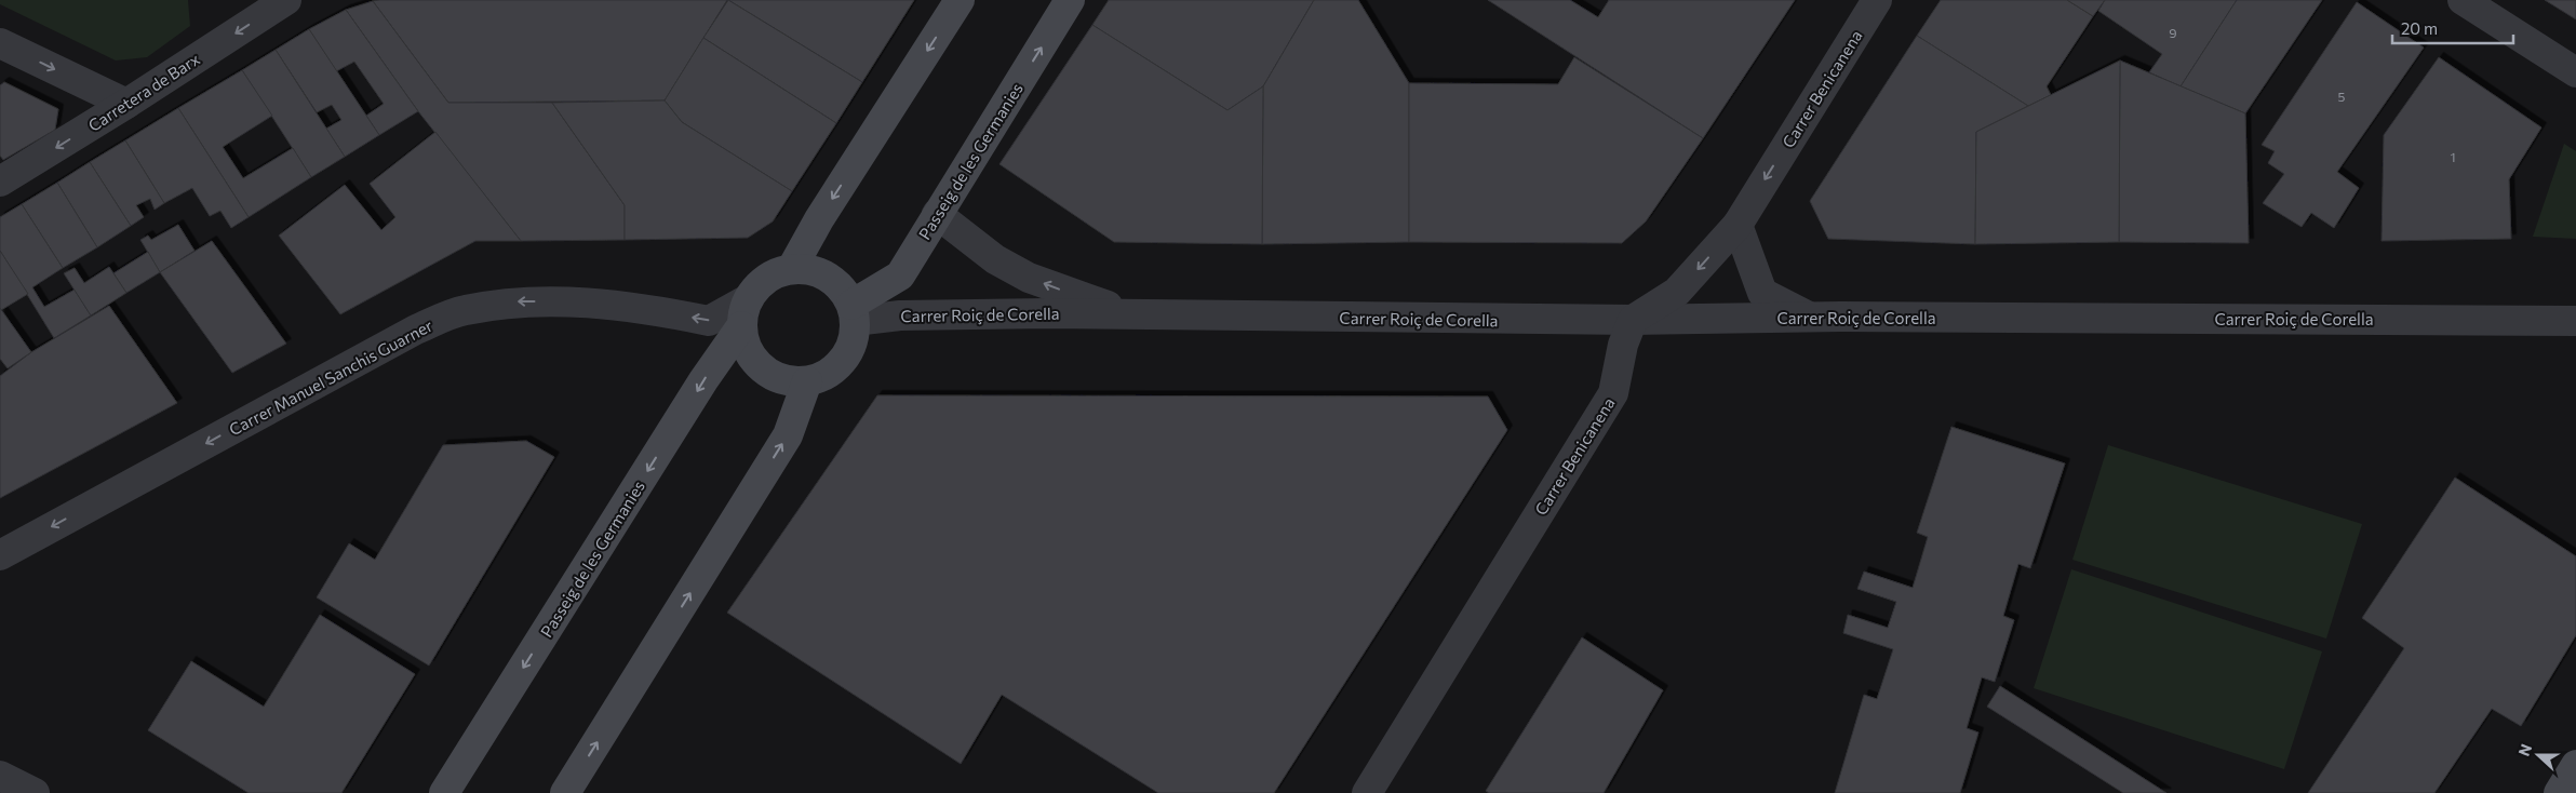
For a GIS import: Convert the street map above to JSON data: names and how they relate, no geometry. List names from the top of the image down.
{
  "streets": {
    "street": [
      "Carrer Benicanena",
      "Carretera de Barx",
      "Passeig de les Germanies",
      "Carrer Roiç de Corella",
      "Carrer Manuel Sanchis Guarner"
    ]
  },
  "crossings": [
    ["Carrer Benicanena", "Carrer Roiç de Corella"],
    ["Passeig de les Germanies", "Carrer Roiç de Corella"],
    ["Passeig de les Germanies", "Carrer Manuel Sanchis Guarner"],
    ["Carrer Roiç de Corella", "Carrer Manuel Sanchis Guarner"]
  ],
  "one_way": ["Carrer Benicanena", "Carretera de Barx", "Carrer Manuel Sanchis Guarner"],
  "house_numbers": ["9", "5", "1"],
  "scale_bar": "20 m",
  "north": "left"
}
